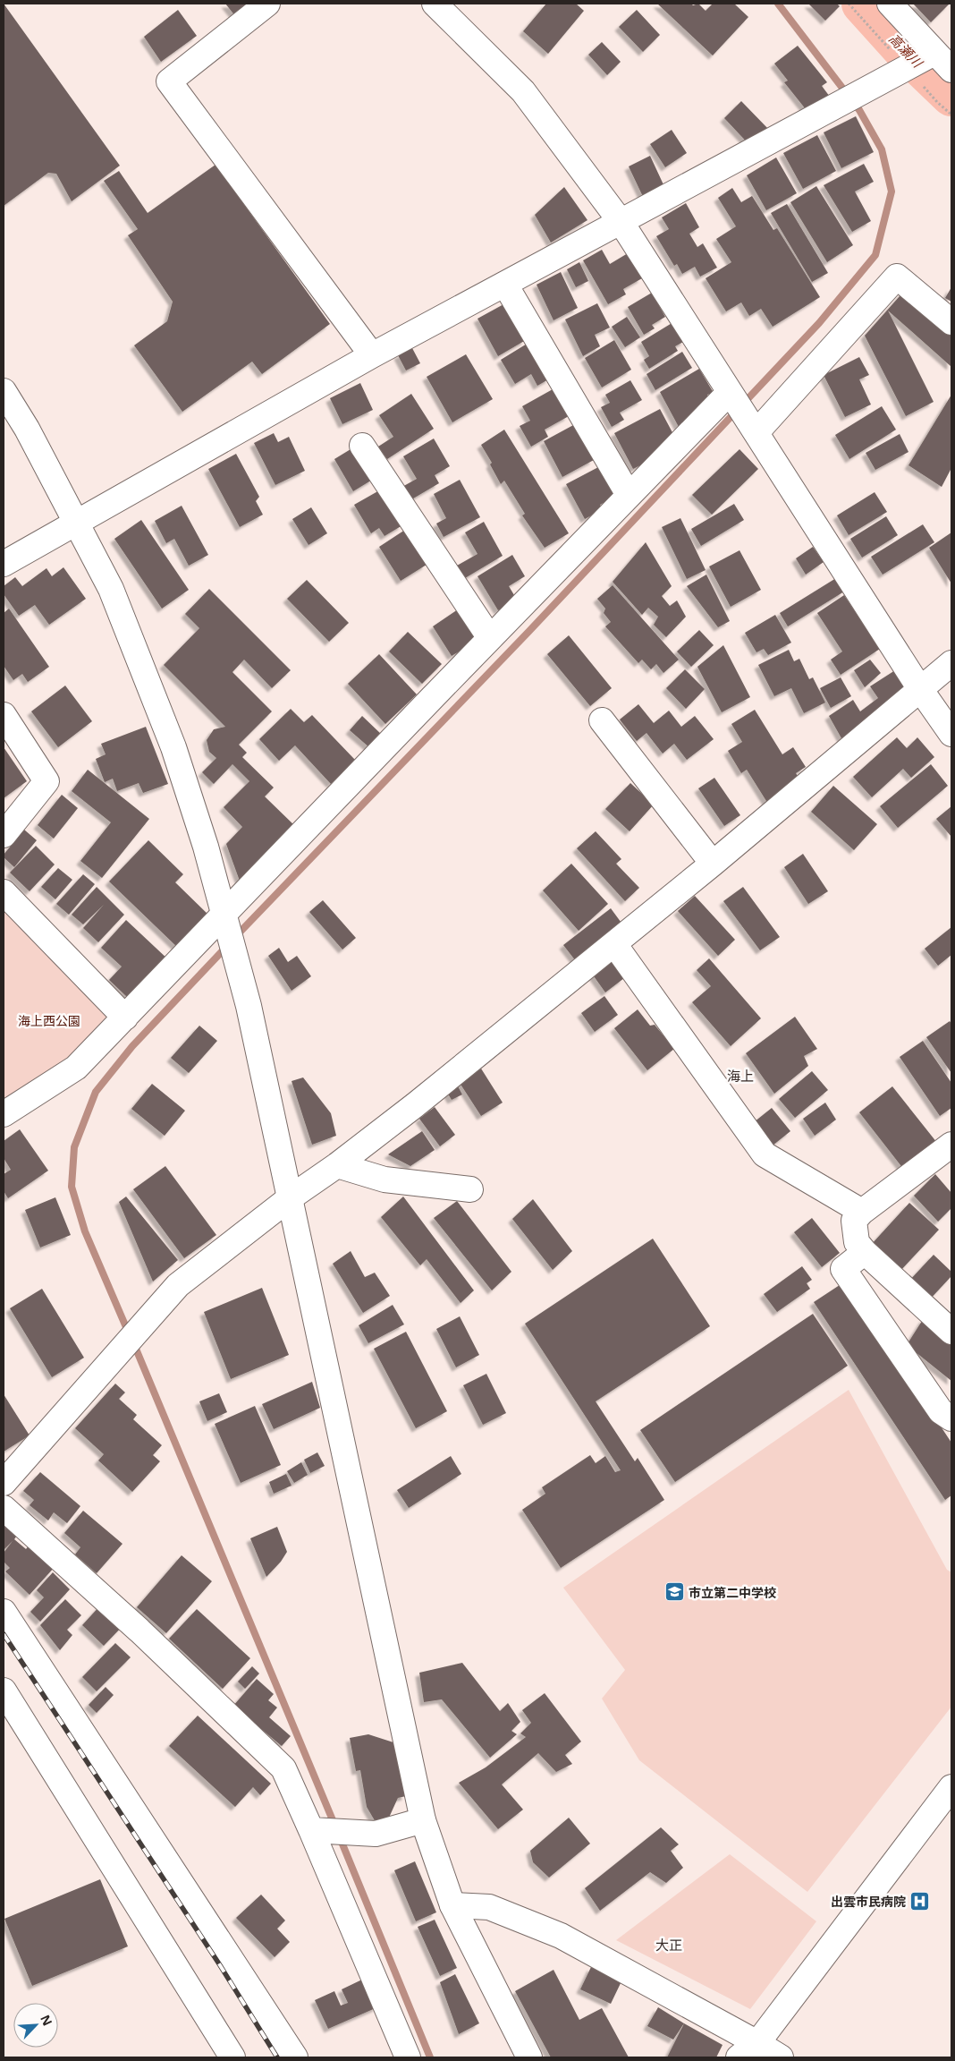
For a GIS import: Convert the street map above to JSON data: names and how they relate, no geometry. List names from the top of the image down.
{
  "districts": ["海上", "大正"],
  "water": ["高瀬川"],
  "parks": ["海上西公園"],
  "places": {
    "school or university": ["市立第二中学校"],
    "hospital": ["出雲市民病院"]
  },
  "north": "top right"
}
